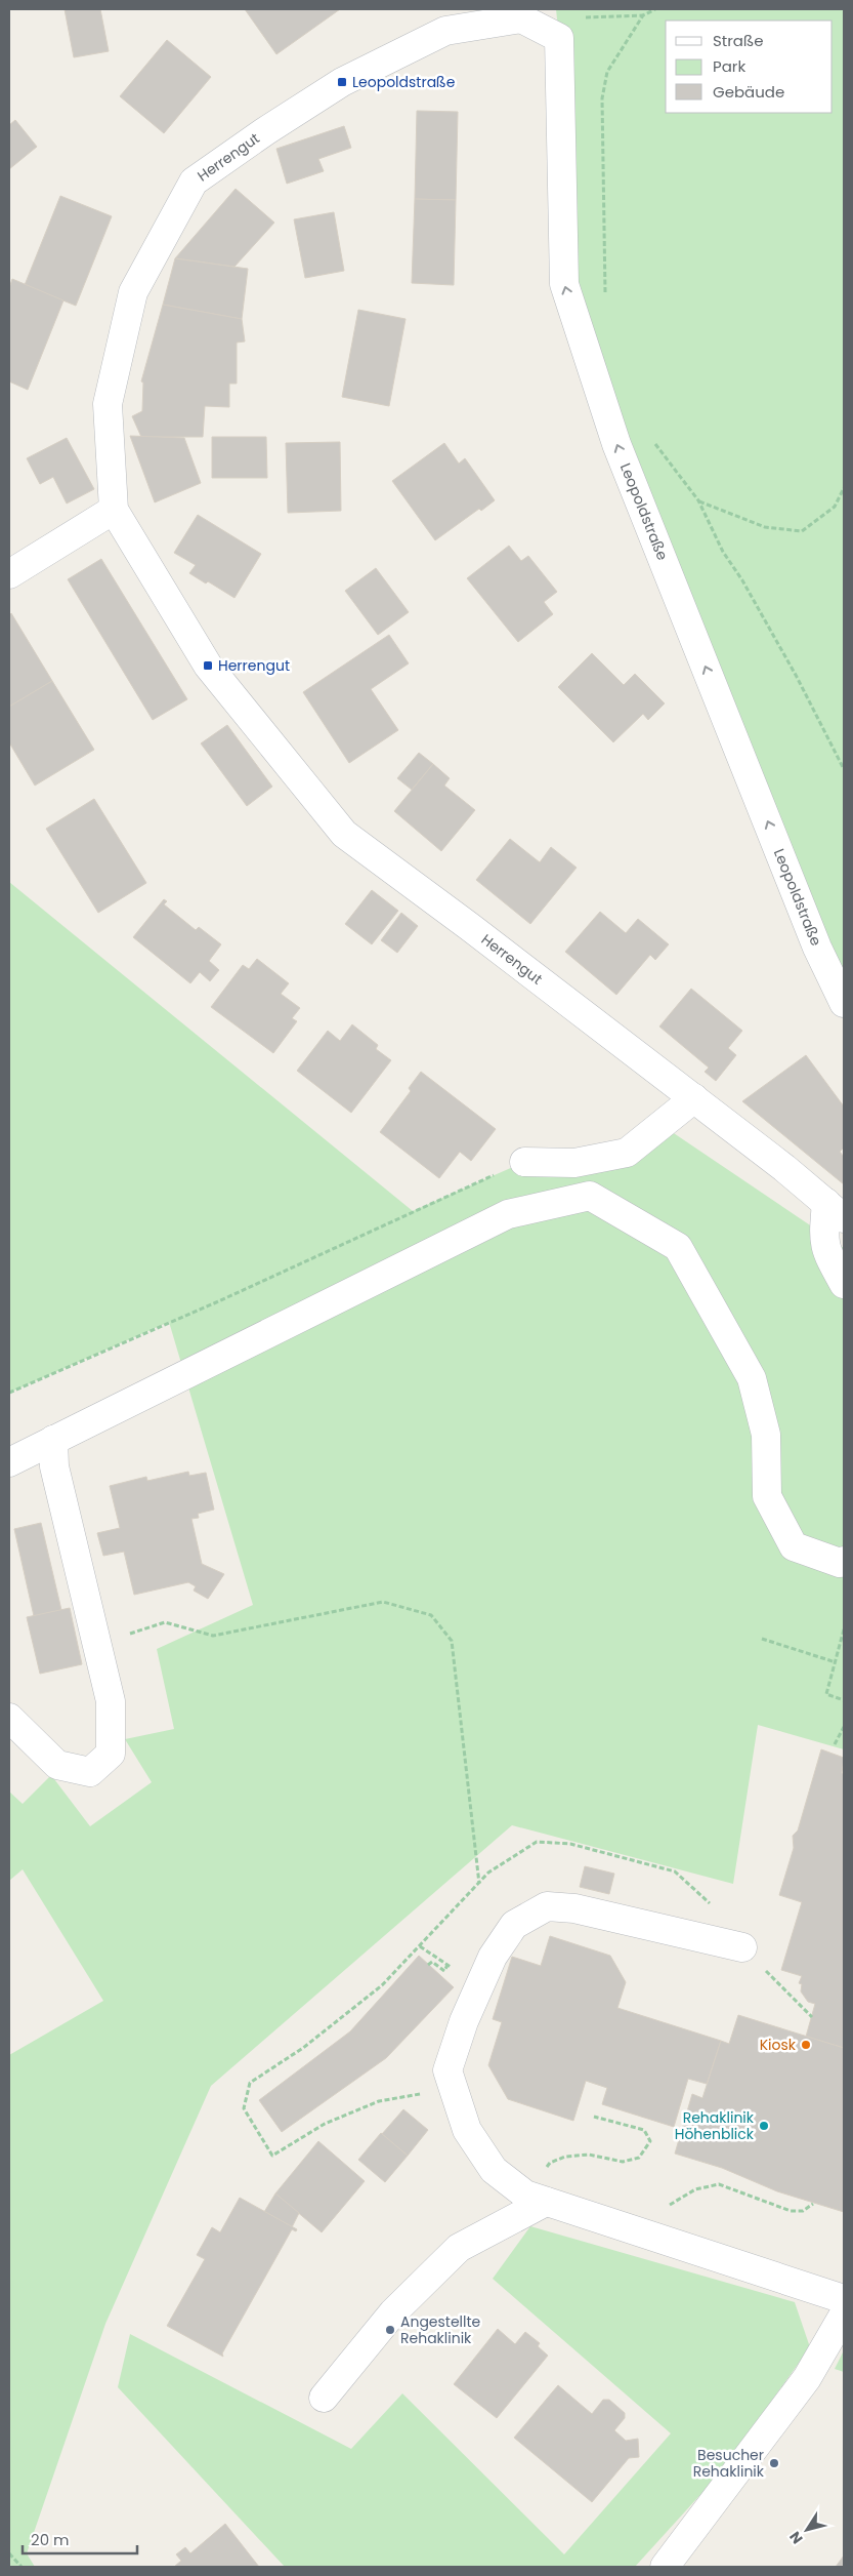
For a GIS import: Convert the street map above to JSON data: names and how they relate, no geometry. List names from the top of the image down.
{
  "streets": {
    "street": ["Herrengut", "Leopoldstraße"]
  },
  "crossings": [
    ["Herrengut", "Leopoldstraße"]
  ],
  "one_way": ["Leopoldstraße"],
  "places": {
    "transit": ["Leopoldstraße", "Herrengut"],
    "other": [
      "Kiosk",
      "Rehaklinik Höhenblick",
      "Angestellte Rehaklinik",
      "Besucher Rehaklinik"
    ]
  },
  "legend": ["Straße", "Park", "Gebäude"],
  "scale_bar": "20 m",
  "north": "bottom left"
}
